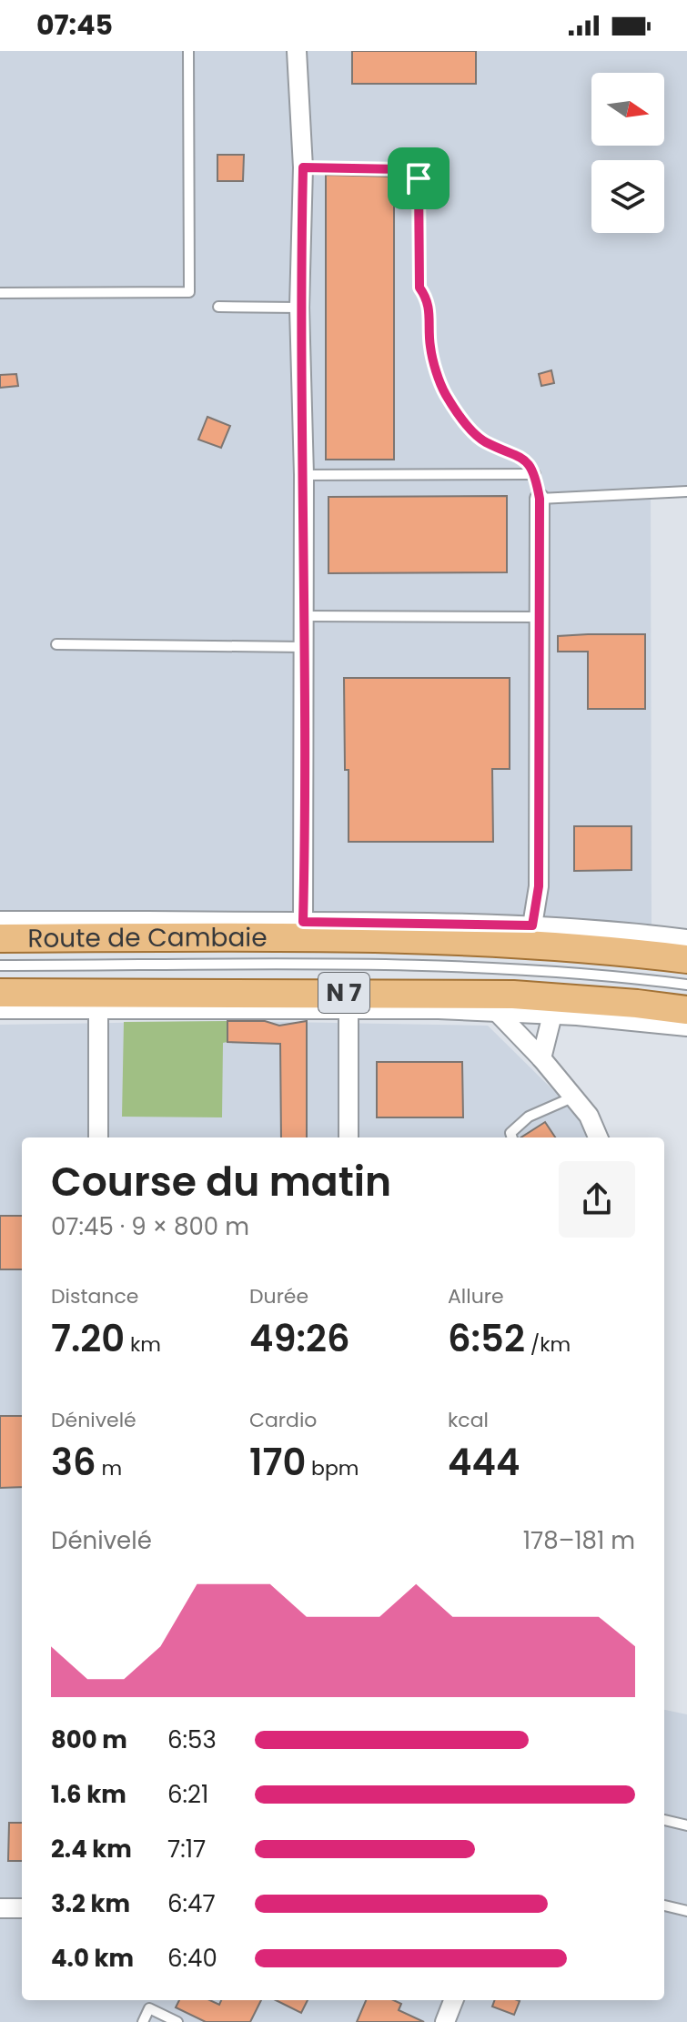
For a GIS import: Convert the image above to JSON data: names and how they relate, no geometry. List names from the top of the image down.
{
  "streets": {
    "main road": ["Route de Cambaie", "N 7"]
  },
  "north": "right",
  "page": {
    "status": "07:45",
    "heading": ["Course du matin", "07:45 · 9 × 800 m"],
    "stats": [
      ["Distance", "7.20 km"],
      ["Durée", "49:26"],
      ["Allure", "6:52 /km"],
      ["Dénivelé", "36 m"],
      ["Cardio", "170 bpm"],
      ["kcal", "444"]
    ],
    "chart": ["Dénivelé", "178–181 m"],
    "list": [
      {
        "name": "800 m",
        "note": "6:53"
      },
      {
        "name": "1.6 km",
        "note": "6:21"
      },
      {
        "name": "2.4 km",
        "note": "7:17"
      },
      {
        "name": "3.2 km",
        "note": "6:47"
      },
      {
        "name": "4.0 km",
        "note": "6:40"
      }
    ]
  }
}
